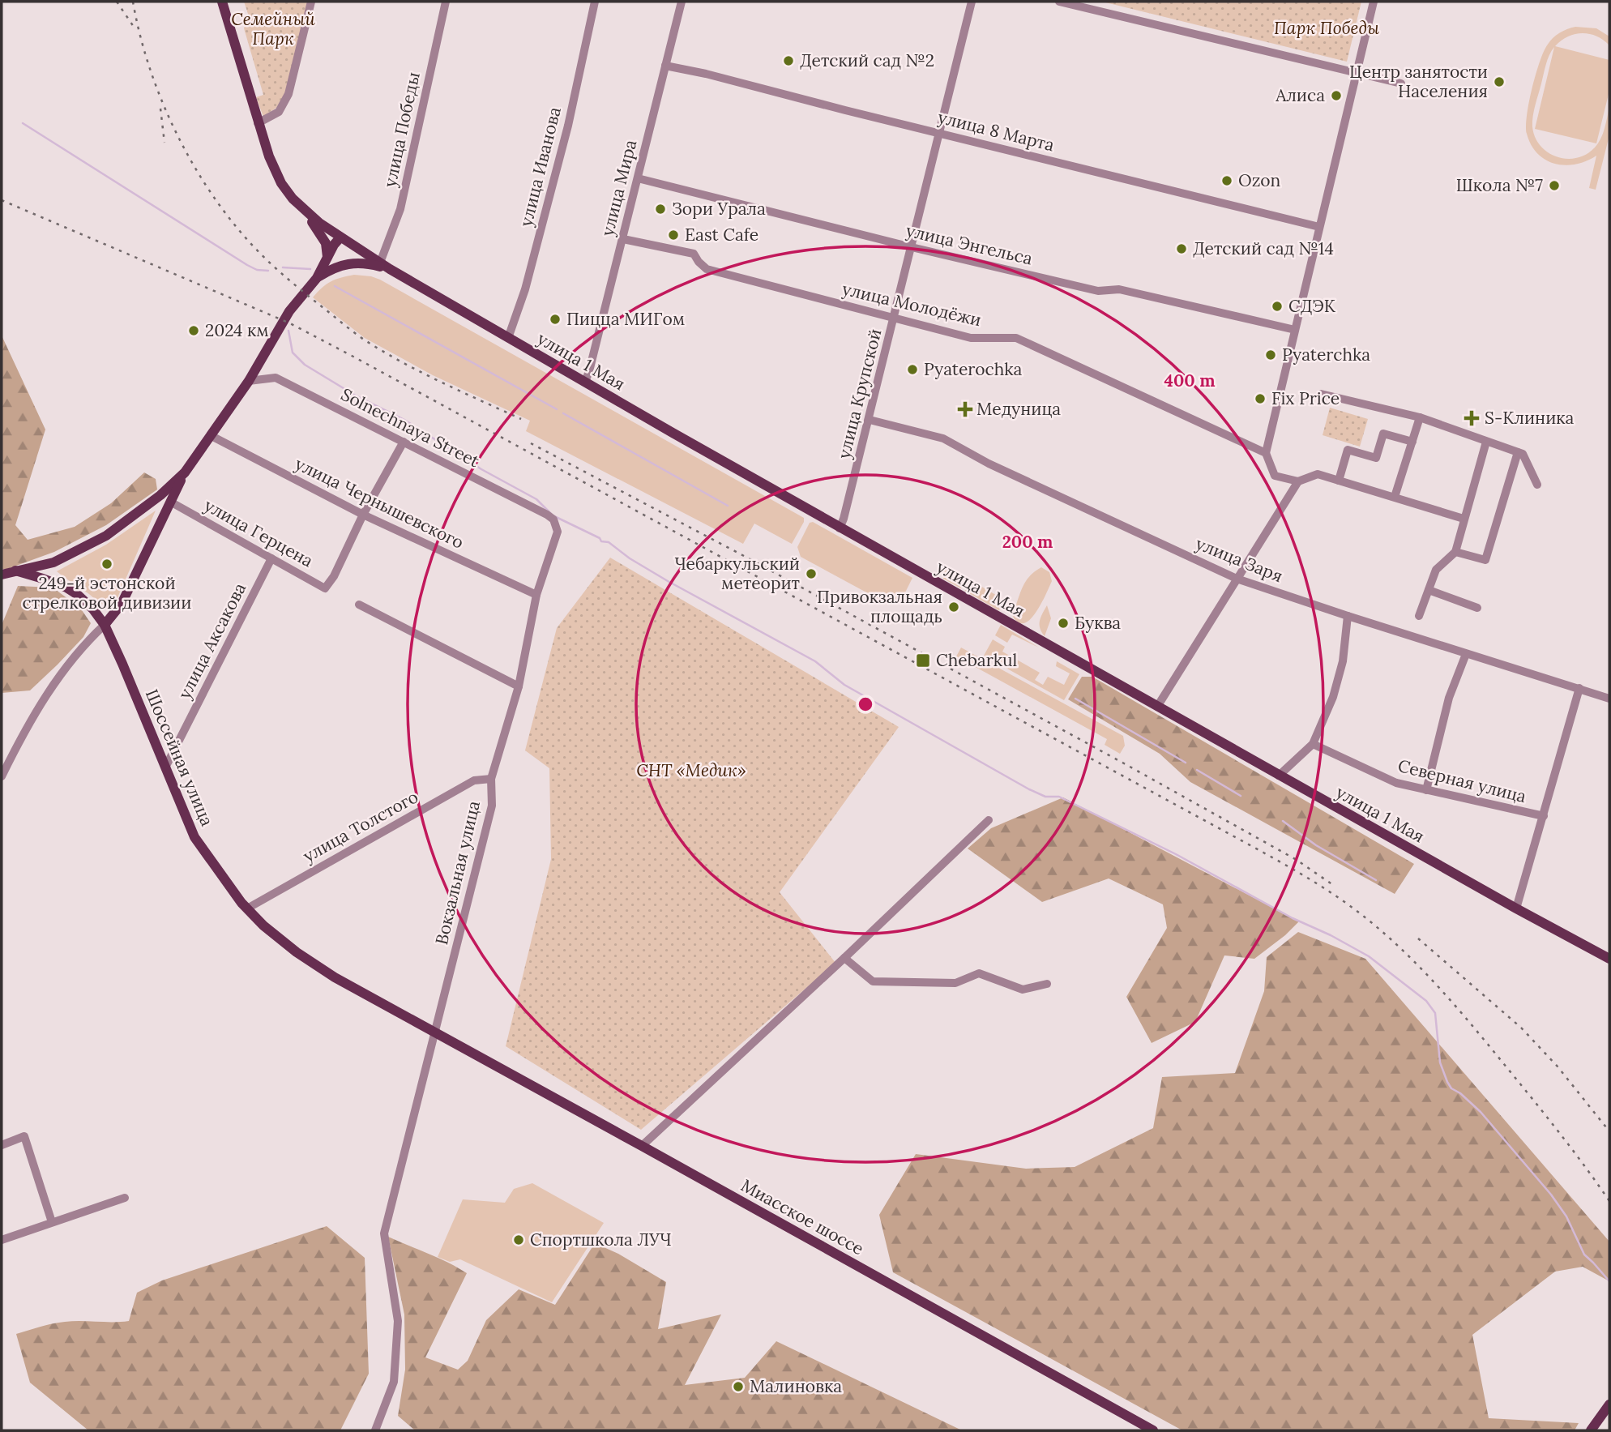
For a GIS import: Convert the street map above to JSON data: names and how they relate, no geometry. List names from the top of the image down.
{
  "streets": {
    "main road": ["улица 1 Мая", "Шоссейная улица", "Миасское шоссе"],
    "street": [
      "улица Победы",
      "улица 8 Марта",
      "улица Иванова",
      "улица Мира",
      "улица Энгельса",
      "улица Молодёжи",
      "улица Крупской",
      "Solnechnaya Street",
      "улица Чернышевского",
      "улица Герцена",
      "улица Заря",
      "улица Аксакова",
      "Северная улица",
      "улица Толстого",
      "Вокзальная улица"
    ]
  },
  "crossings": [
    ["улица Победы", "улица 1 Мая"],
    ["улица 8 Марта", "улица Мира"],
    ["улица 8 Марта", "улица Крупской"],
    ["улица Иванова", "улица 1 Мая"],
    ["улица Мира", "улица Энгельса"],
    ["улица Мира", "улица Молодёжи"],
    ["улица Мира", "улица 1 Мая"],
    ["улица Энгельса", "улица Крупской"],
    ["улица Молодёжи", "улица Крупской"],
    ["улица 1 Мая", "улица Крупской"],
    ["улица Крупской", "улица Заря"],
    ["Solnechnaya Street", "Вокзальная улица"],
    ["улица Чернышевского", "улица Герцена"],
    ["улица Чернышевского", "Вокзальная улица"],
    ["улица Герцена", "улица Аксакова"],
    ["улица Аксакова", "Шоссейная улица"],
    ["Шоссейная улица", "улица Толстого"],
    ["Шоссейная улица", "Вокзальная улица"],
    ["Шоссейная улица", "Миасское шоссе"],
    ["улица Толстого", "Вокзальная улица"],
    ["Вокзальная улица", "Миасское шоссе"]
  ],
  "parks": ["Семейный Парк", "Парк Победы", "СНТ «Медик»"],
  "places": {
    "other": [
      "Детский сад №2",
      "Центр занятости Населения",
      "Алиса",
      "Ozon",
      "Школа №7",
      "Зори Урала",
      "East Cafe",
      "Детский сад №14",
      "СДЭК",
      "Пицца МИГом",
      "2024 км",
      "Pyaterchka",
      "Pyaterochka",
      "Fix Price",
      "249-й эстонской стрелковой дивизии",
      "Чебаркульский метеорит",
      "Привокзальная площадь",
      "Буква",
      "Спортшкола ЛУЧ",
      "Малиновка"
    ],
    "health": ["Медуница", "S-Клиника"],
    "transit": ["Chebarkul"]
  },
  "rings": ["400 m", "200 m"]
}
